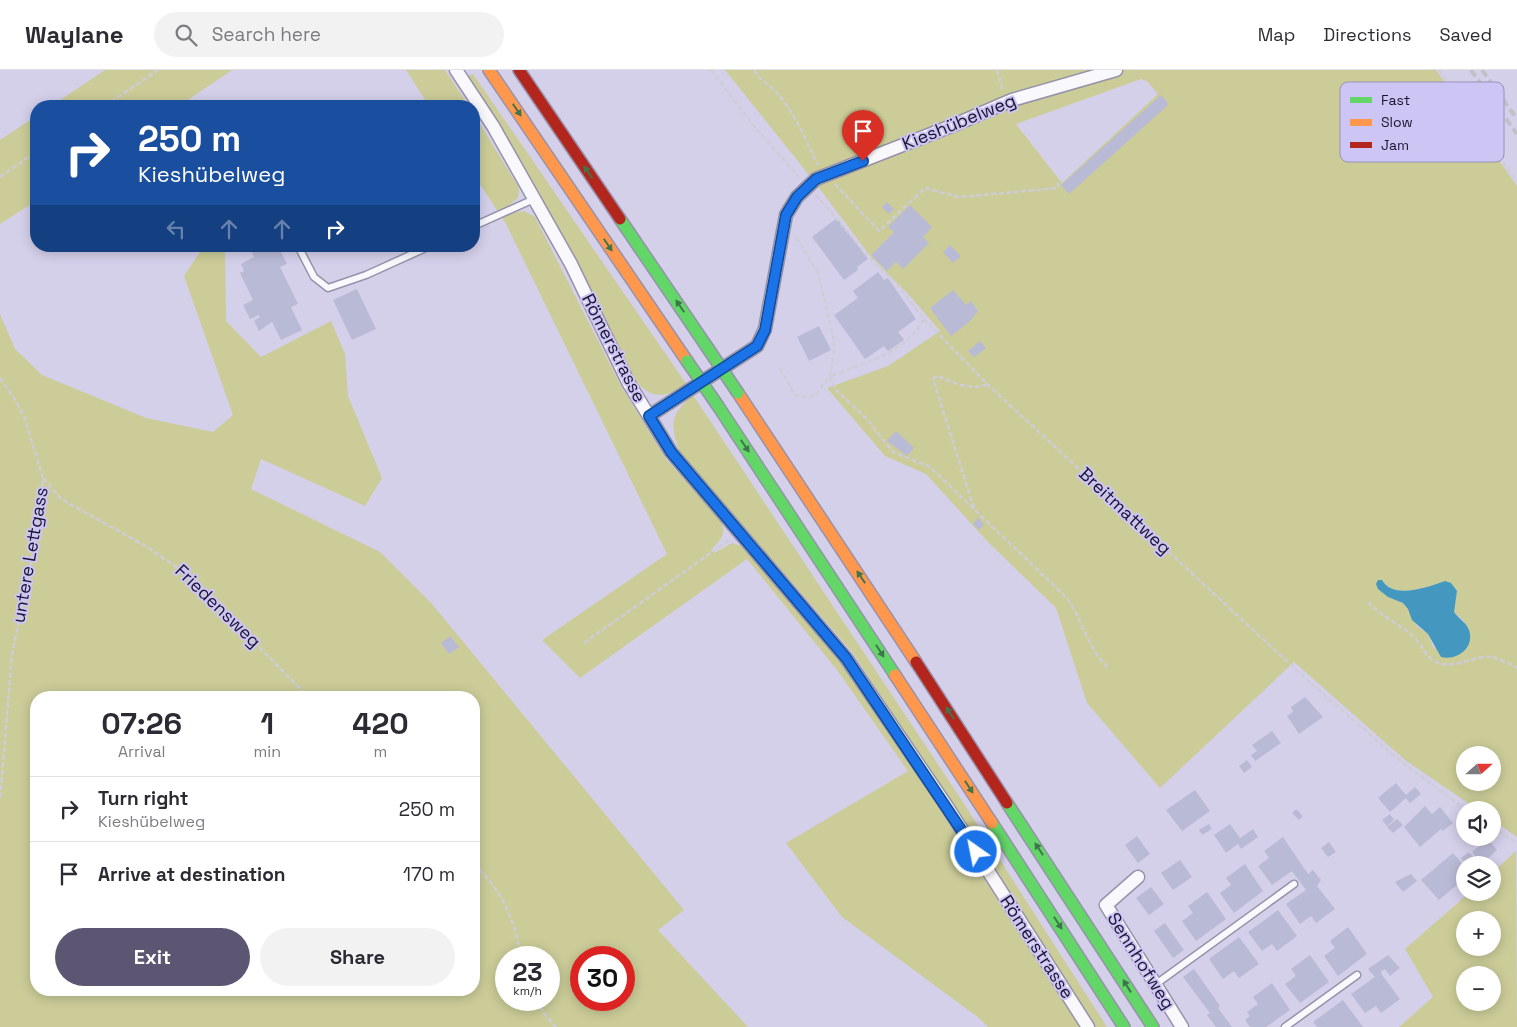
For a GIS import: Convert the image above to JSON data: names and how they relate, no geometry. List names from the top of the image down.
{
  "streets": {
    "street": ["Kieshübelweg", "Römerstrasse", "Sennhofweg"],
    "path": ["Breitmattweg", "untere Lettgass", "Friedensweg"]
  },
  "crossings": [
    ["Kieshübelweg", "Römerstrasse"],
    ["Kieshübelweg", "Breitmattweg"],
    ["untere Lettgass", "Friedensweg"]
  ],
  "legend": ["Fast", "Slow", "Jam"],
  "north": "right",
  "page": {
    "header": "Waylane",
    "search": "Search here",
    "nav": ["Map", "Directions", "Saved"],
    "turn": ["250 m", "Kieshübelweg"],
    "eta": [
      "07:26",
      "Arrival",
      "1",
      "min",
      "420",
      "m"
    ],
    "map_buttons": ["+", "−"],
    "list": [
      {
        "name": "Turn right",
        "note": "Kieshübelweg",
        "value": "250 m"
      },
      {
        "name": "Arrive at destination",
        "value": "170 m"
      }
    ],
    "buttons": ["Exit", "Share"],
    "speed": "23 km/h",
    "limit": "30"
  }
}
